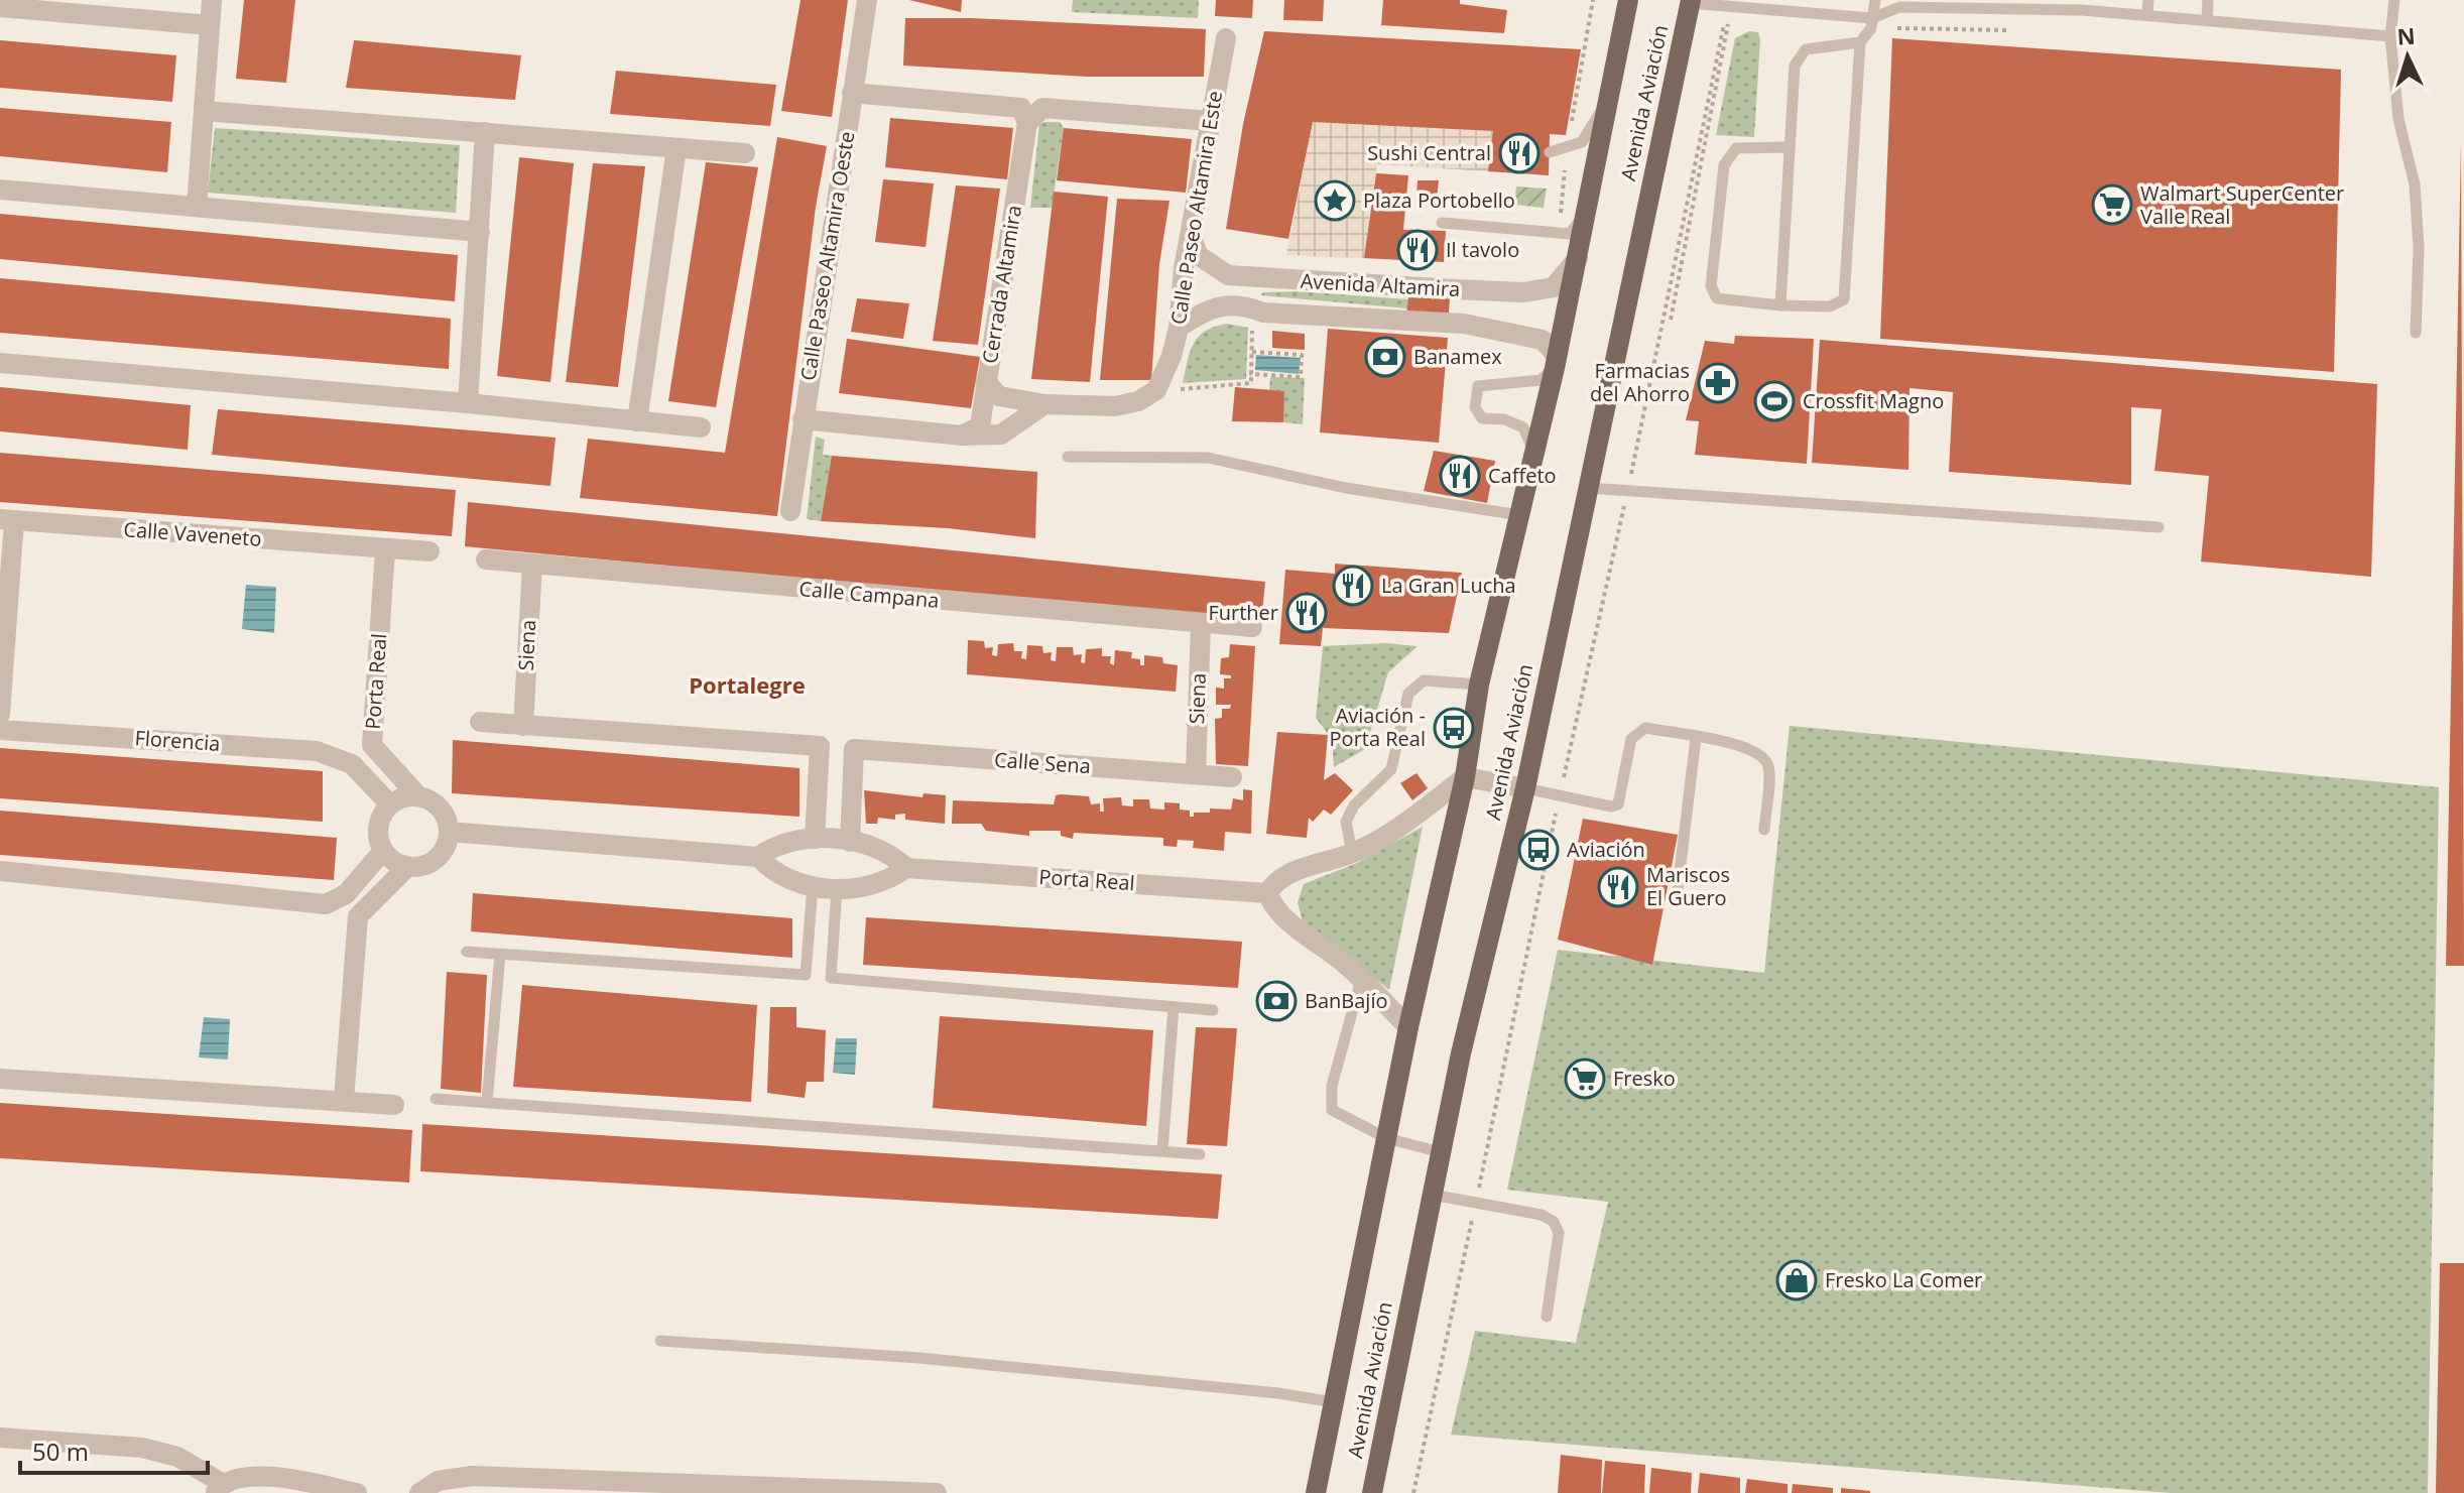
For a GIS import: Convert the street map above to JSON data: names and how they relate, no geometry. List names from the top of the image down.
{
  "streets": {
    "main road": ["Avenida Aviación"],
    "street": [
      "Calle Paseo Altamira Este",
      "Calle Paseo Altamira Oeste",
      "Cerrada Altamira",
      "Avenida Altamira",
      "Calle Vaveneto",
      "Calle Campana",
      "Siena",
      "Porta Real",
      "Florencia",
      "Calle Sena"
    ]
  },
  "crossings": [
    ["Avenida Aviación", "Avenida Altamira"],
    ["Calle Paseo Altamira Este", "Avenida Altamira"],
    ["Calle Vaveneto", "Porta Real"],
    ["Calle Campana", "Siena"],
    ["Siena", "Calle Sena"],
    ["Porta Real", "Florencia"],
    ["Porta Real", "Calle Sena"]
  ],
  "districts": ["Portalegre"],
  "places": {
    "restaurant": [
      "Sushi Central",
      "Il tavolo",
      "Caffeto",
      "La Gran Lucha",
      "Further",
      "Mariscos El Guero"
    ],
    "place": ["Plaza Portobello"],
    "supermarket": ["Walmart SuperCenter Valle Real", "Fresko"],
    "bank": ["Banamex", "BanBajío"],
    "pharmacy": ["Farmacias del Ahorro"],
    "sports": ["Crossfit Magno"],
    "bus stop": ["Aviación - Porta Real", "Aviación"],
    "shop": ["Fresko La Comer"]
  },
  "scale_bar": "50 m",
  "north": "top"
}
